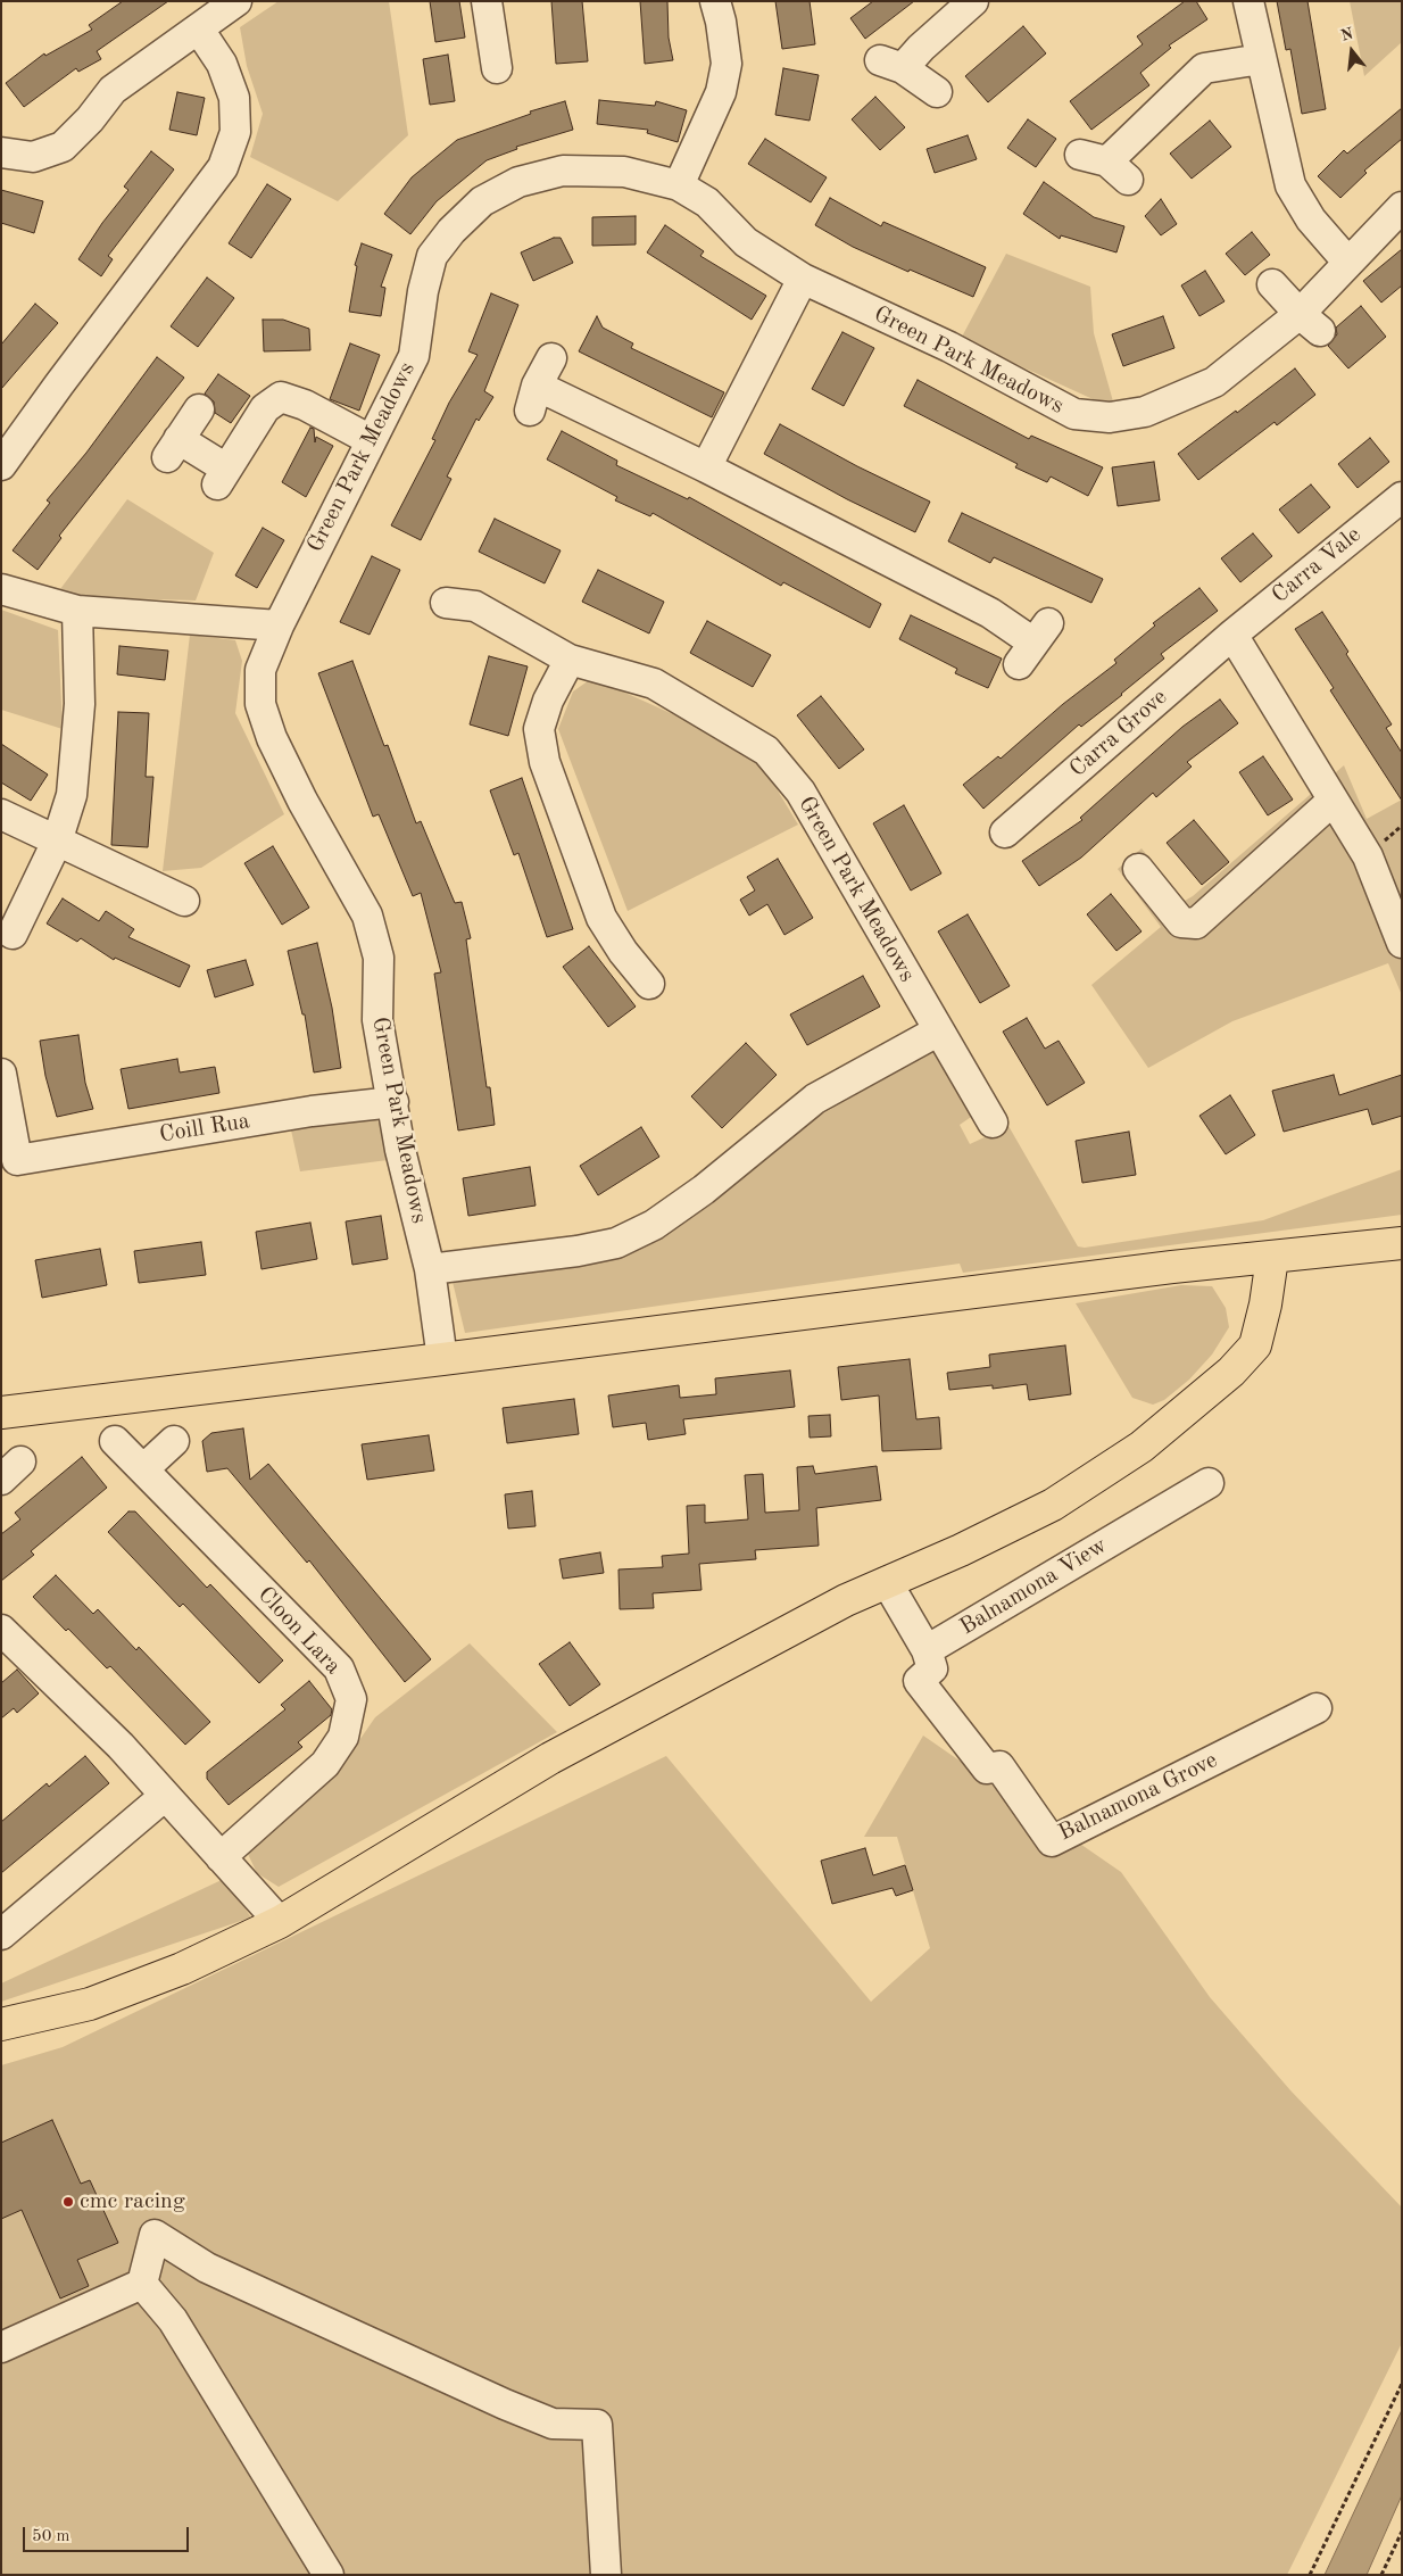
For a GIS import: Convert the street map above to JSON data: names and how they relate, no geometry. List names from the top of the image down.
{
  "streets": {
    "street": [
      "Green Park Meadows",
      "Carra Vale",
      "Carra Grove",
      "Coill Rua",
      "Balnamona View",
      "Cloon Lara",
      "Balnamona Grove"
    ]
  },
  "crossings": [
    ["Green Park Meadows", "Coill Rua"],
    ["Carra Vale", "Carra Grove"],
    ["Balnamona View", "Balnamona Grove"]
  ],
  "places": ["cmc racing"],
  "scale_bar": "50 m",
  "north": "top"
}
